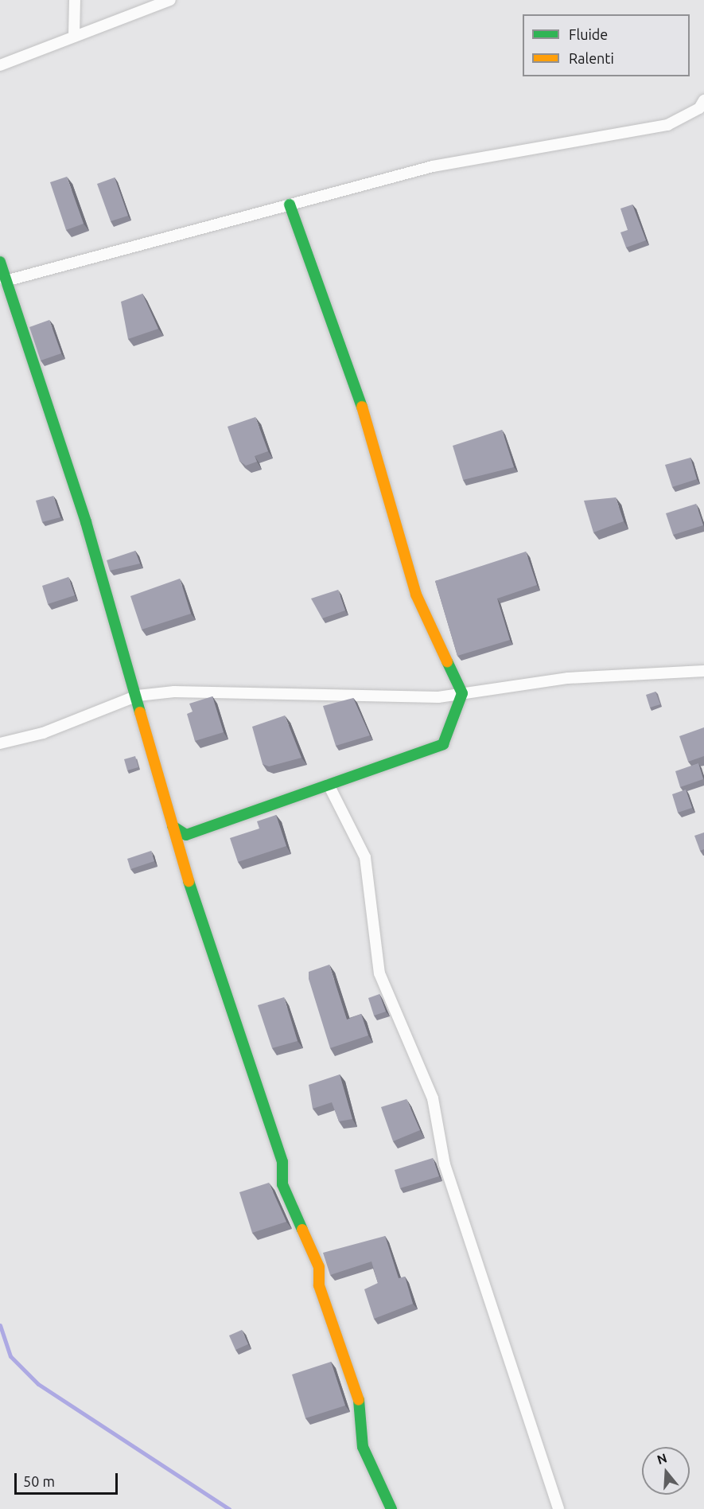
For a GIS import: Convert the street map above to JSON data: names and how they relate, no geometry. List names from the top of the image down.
{
  "legend": ["Fluide", "Ralenti"],
  "scale_bar": "50 m",
  "north": "top"
}
